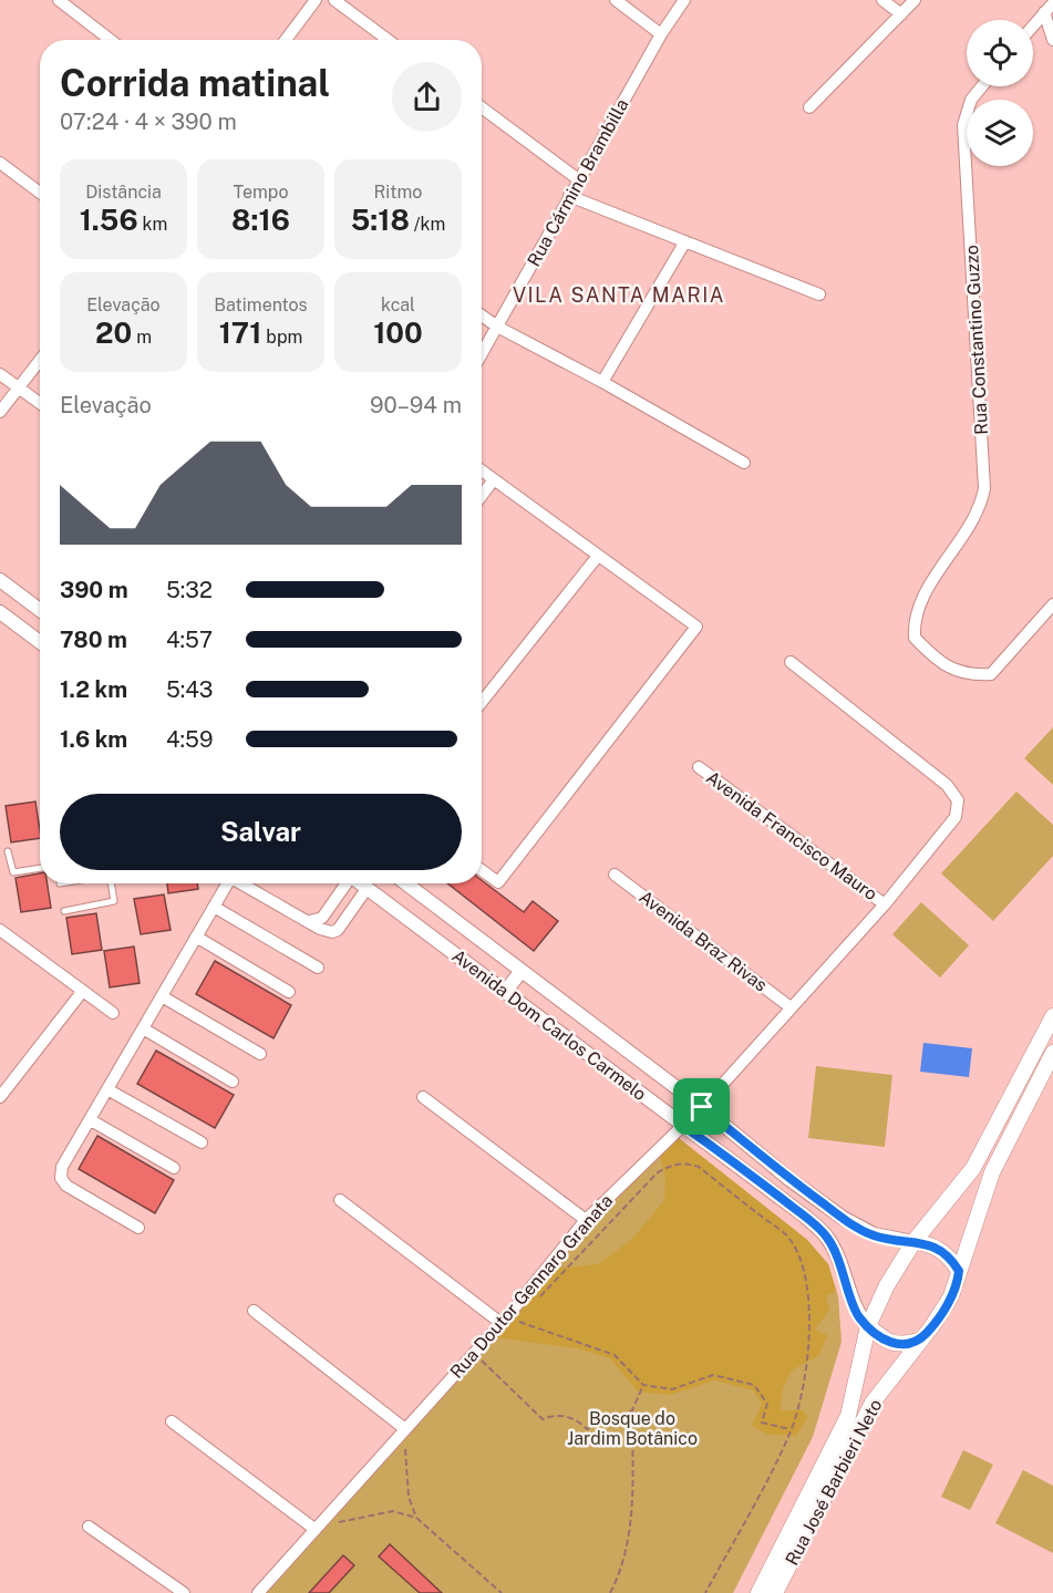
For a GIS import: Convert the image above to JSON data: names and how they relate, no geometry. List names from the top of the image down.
{
  "streets": {
    "main road": ["Rua José Barbieri Neto"],
    "street": [
      "Rua Cármino Brambilla",
      "Rua Constantino Guzzo",
      "Avenida Francisco Mauro",
      "Avenida Braz Rivas",
      "Avenida Dom Carlos Carmelo",
      "Rua Doutor Gennaro Granata"
    ]
  },
  "crossings": [
    ["Avenida Francisco Mauro", "Rua Doutor Gennaro Granata"],
    ["Avenida Braz Rivas", "Rua Doutor Gennaro Granata"],
    ["Avenida Dom Carlos Carmelo", "Rua Doutor Gennaro Granata"],
    ["Avenida Dom Carlos Carmelo", "Rua José Barbieri Neto"]
  ],
  "districts": ["VILA SANTA MARIA"],
  "parks": ["Bosque do Jardim Botânico"],
  "page": {
    "heading": ["Corrida matinal", "07:24 · 4 × 390 m"],
    "stats": [
      ["Distância", "1.56 km"],
      ["Tempo", "8:16"],
      ["Ritmo", "5:18 /km"],
      ["Elevação", "20 m"],
      ["Batimentos", "171 bpm"],
      ["kcal", "100"]
    ],
    "chart": ["Elevação", "90–94 m"],
    "list": [
      {
        "name": "390 m",
        "note": "5:32"
      },
      {
        "name": "780 m",
        "note": "4:57"
      },
      {
        "name": "1.2 km",
        "note": "5:43"
      },
      {
        "name": "1.6 km",
        "note": "4:59"
      }
    ],
    "buttons": "Salvar"
  }
}
